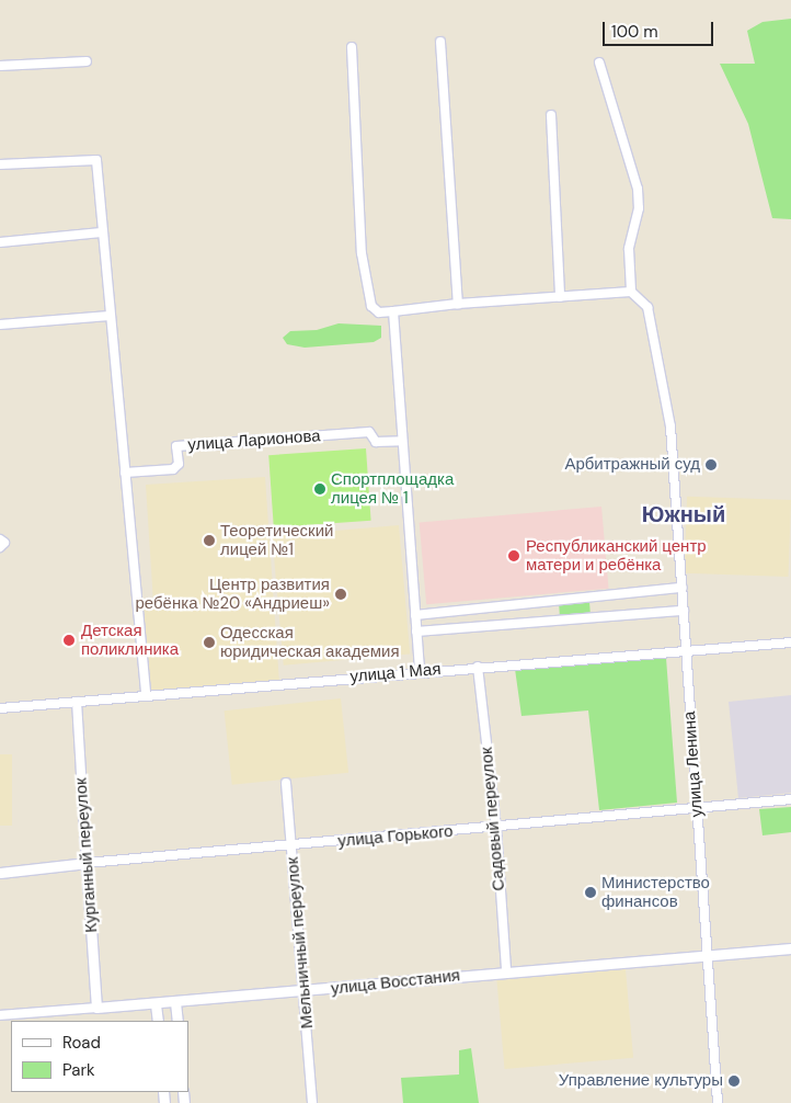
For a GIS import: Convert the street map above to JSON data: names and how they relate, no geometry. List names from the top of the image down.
{
  "streets": {
    "street": [
      "улица Ларионова",
      "улица 1 Мая",
      "улица Ленина",
      "Садовый переулок",
      "улица Горького",
      "Курганный переулок",
      "Мельничный переулок",
      "улица Восстания"
    ]
  },
  "crossings": [
    ["улица 1 Мая", "улица Ленина"],
    ["улица 1 Мая", "Садовый переулок"],
    ["улица 1 Мая", "Курганный переулок"],
    ["улица Ленина", "улица Горького"],
    ["улица Ленина", "улица Восстания"],
    ["Садовый переулок", "улица Горького"],
    ["Садовый переулок", "улица Восстания"],
    ["улица Горького", "Курганный переулок"],
    ["улица Горького", "Мельничный переулок"],
    ["Курганный переулок", "улица Восстания"],
    ["Мельничный переулок", "улица Восстания"]
  ],
  "districts": ["Южный"],
  "places": [
    "Арбитражный суд",
    "Спортплощадка лицея № 1",
    "Теоретический лицей №1",
    "Республиканский центр матери и ребёнка",
    "Центр развития ребёнка №20 «Андриеш»",
    "Детская поликлиника",
    "Одесская юридическая академия",
    "Министерство финансов",
    "Управление культуры"
  ],
  "legend": ["Road", "Park"],
  "scale_bar": "100 m"
}
